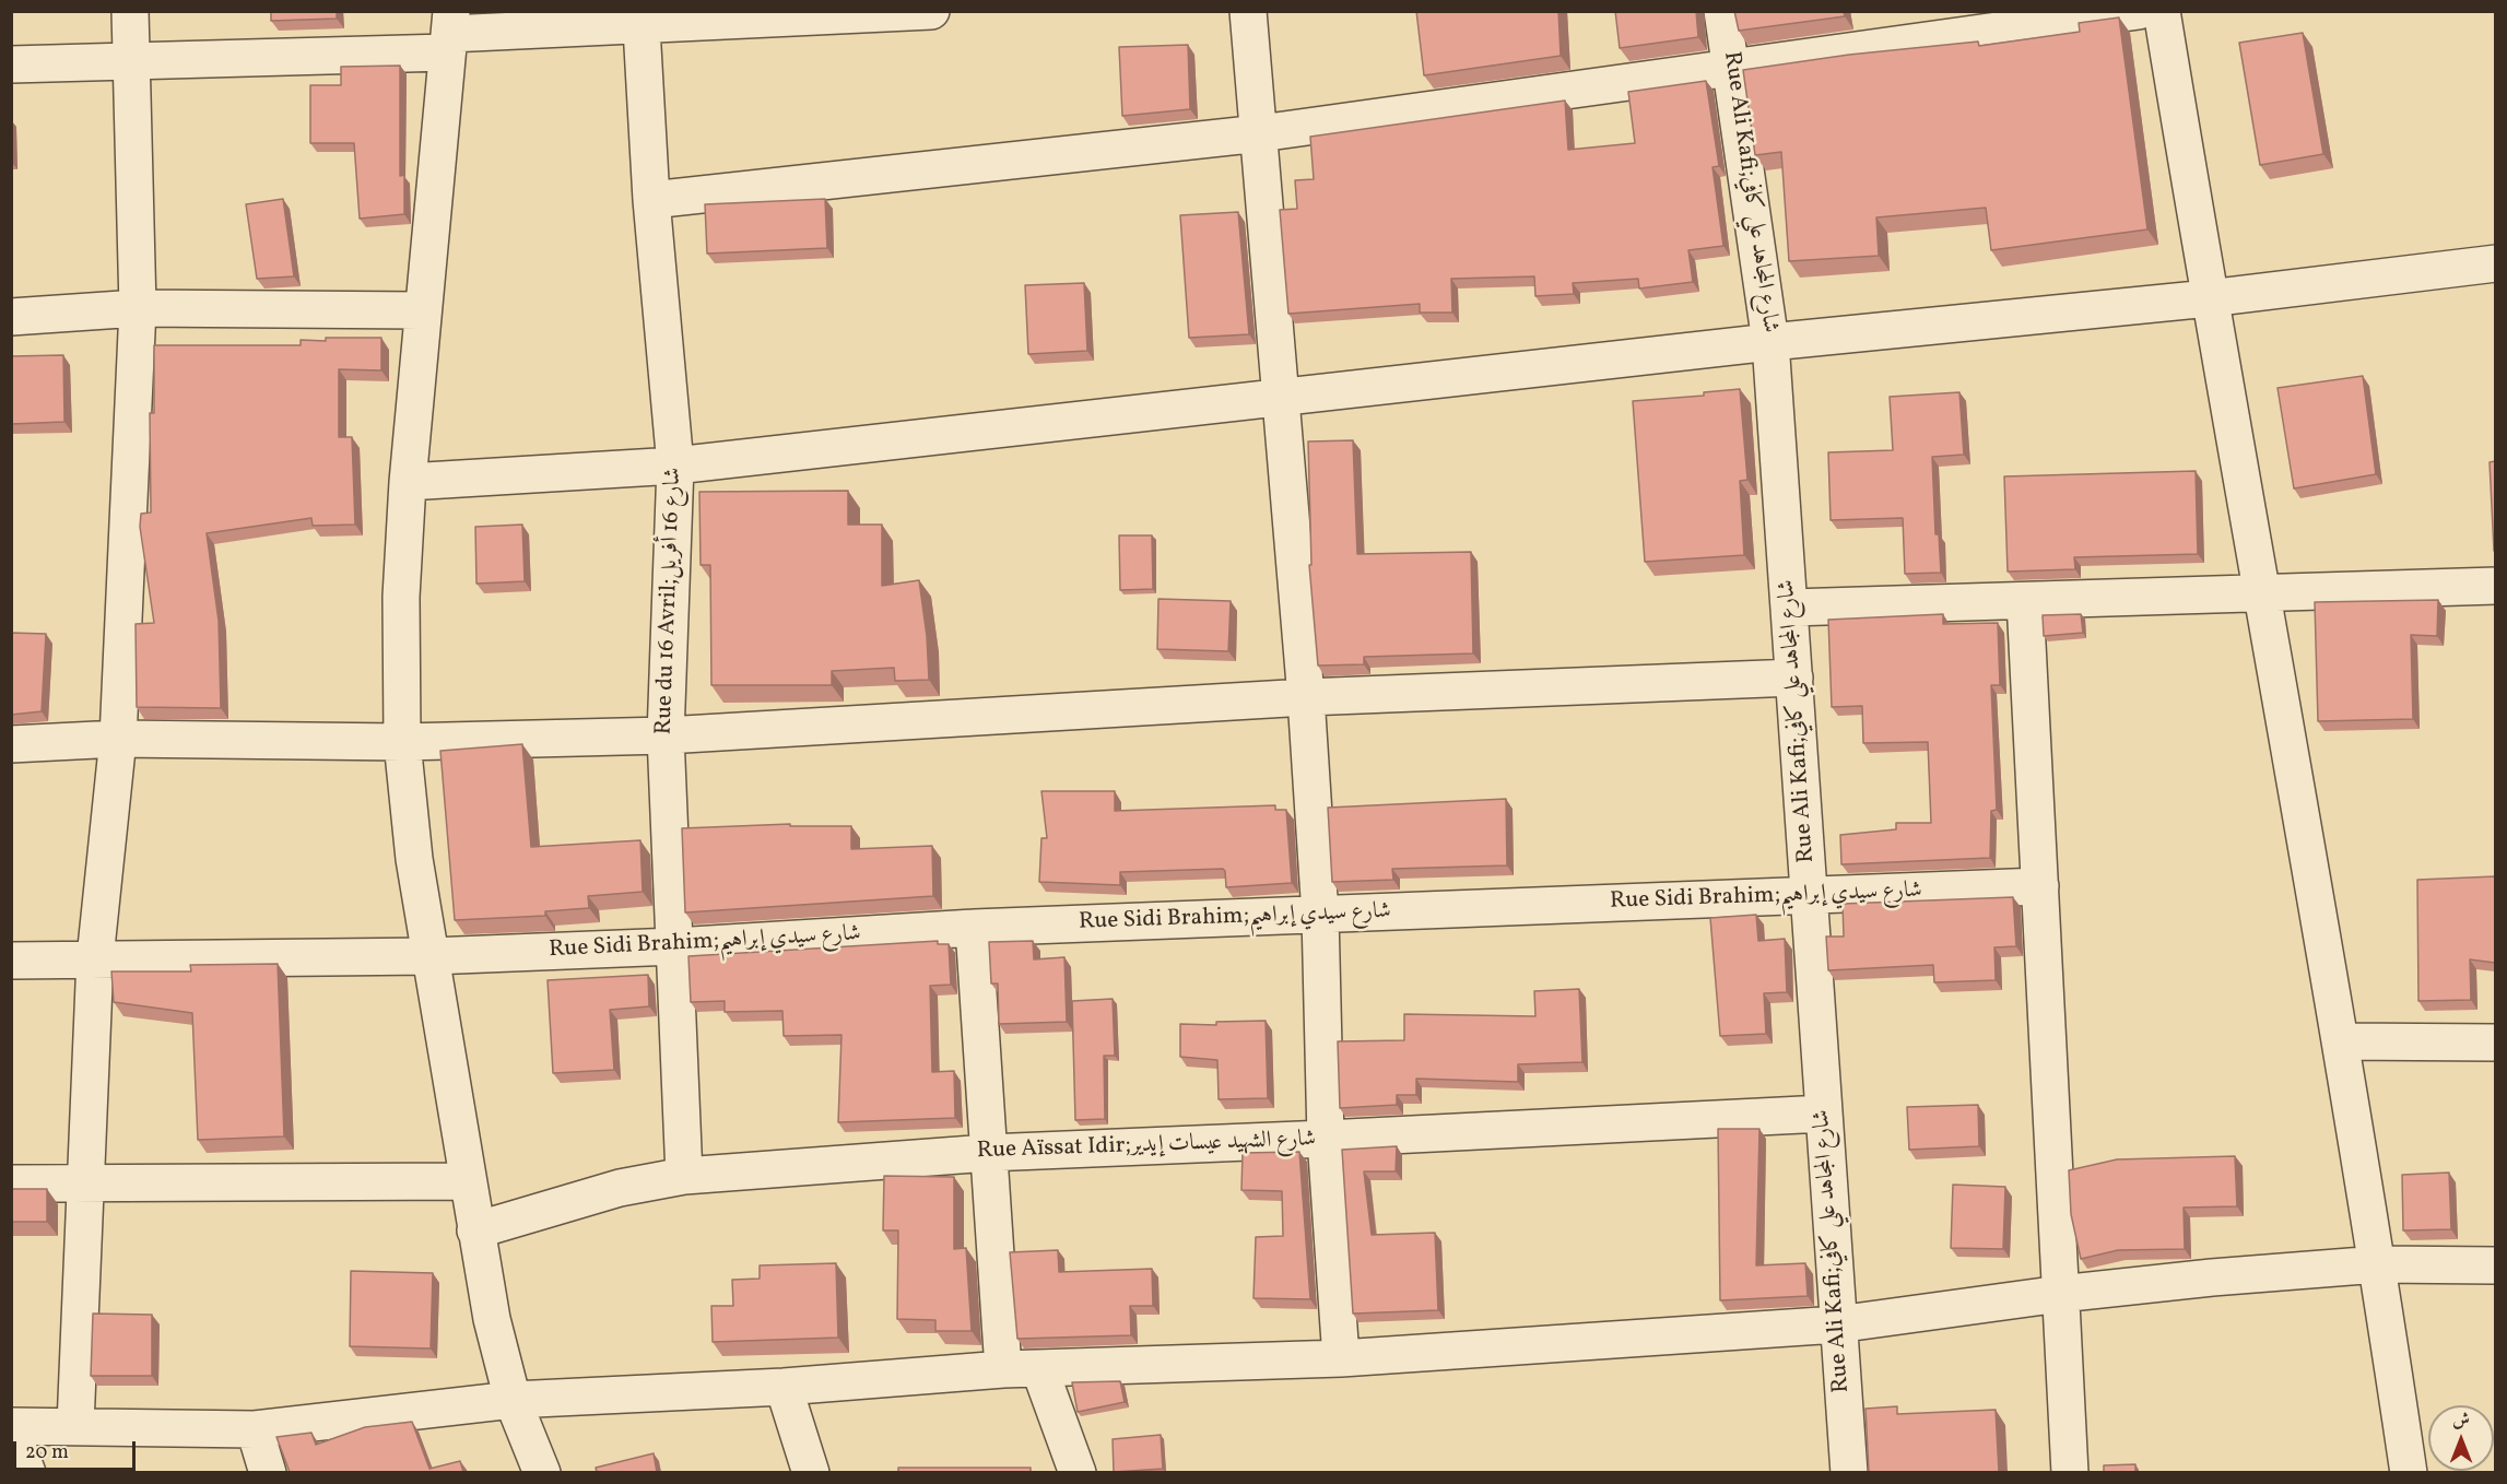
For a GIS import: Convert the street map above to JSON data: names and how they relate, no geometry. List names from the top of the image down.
{
  "streets": {
    "street": [
      "Rue Ali Kafi;شارع المجاهد علي كافي",
      "Rue du 16 Avril;شارع 16 أفريل",
      "Rue Sidi Brahim;شارع سيدي إبراهيم",
      "Rue Aïssat Idir;شارع الشهيد عيسات إيدير"
    ]
  },
  "crossings": [
    ["Rue Ali Kafi;شارع المجاهد علي كافي", "Rue Sidi Brahim;شارع سيدي إبراهيم"],
    ["Rue Ali Kafi;شارع المجاهد علي كافي", "Rue Aïssat Idir;شارع الشهيد عيسات إيدير"],
    ["Rue du 16 Avril;شارع 16 أفريل", "Rue Sidi Brahim;شارع سيدي إبراهيم"],
    ["Rue du 16 Avril;شارع 16 أفريل", "Rue Aïssat Idir;شارع الشهيد عيسات إيدير"]
  ],
  "scale_bar": "20 m",
  "north": "top"
}
